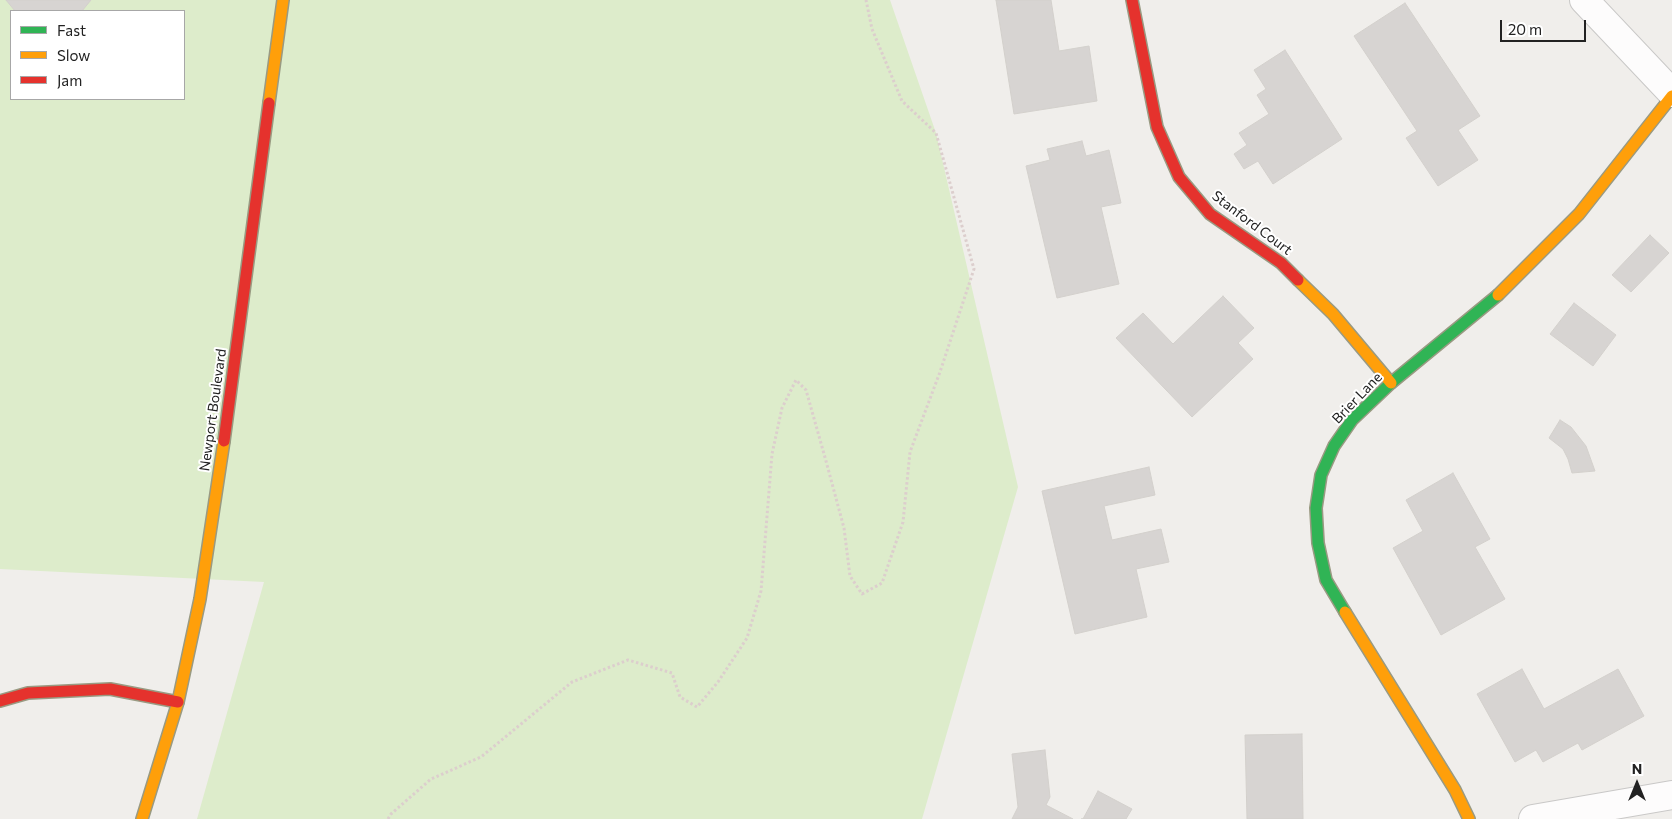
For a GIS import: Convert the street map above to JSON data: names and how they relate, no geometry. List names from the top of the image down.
{
  "streets": {
    "street": ["Stanford Court", "Brier Lane", "Newport Boulevard"]
  },
  "crossings": [
    ["Stanford Court", "Brier Lane"]
  ],
  "legend": ["Fast", "Slow", "Jam"],
  "scale_bar": "20 m",
  "north": "top"
}
